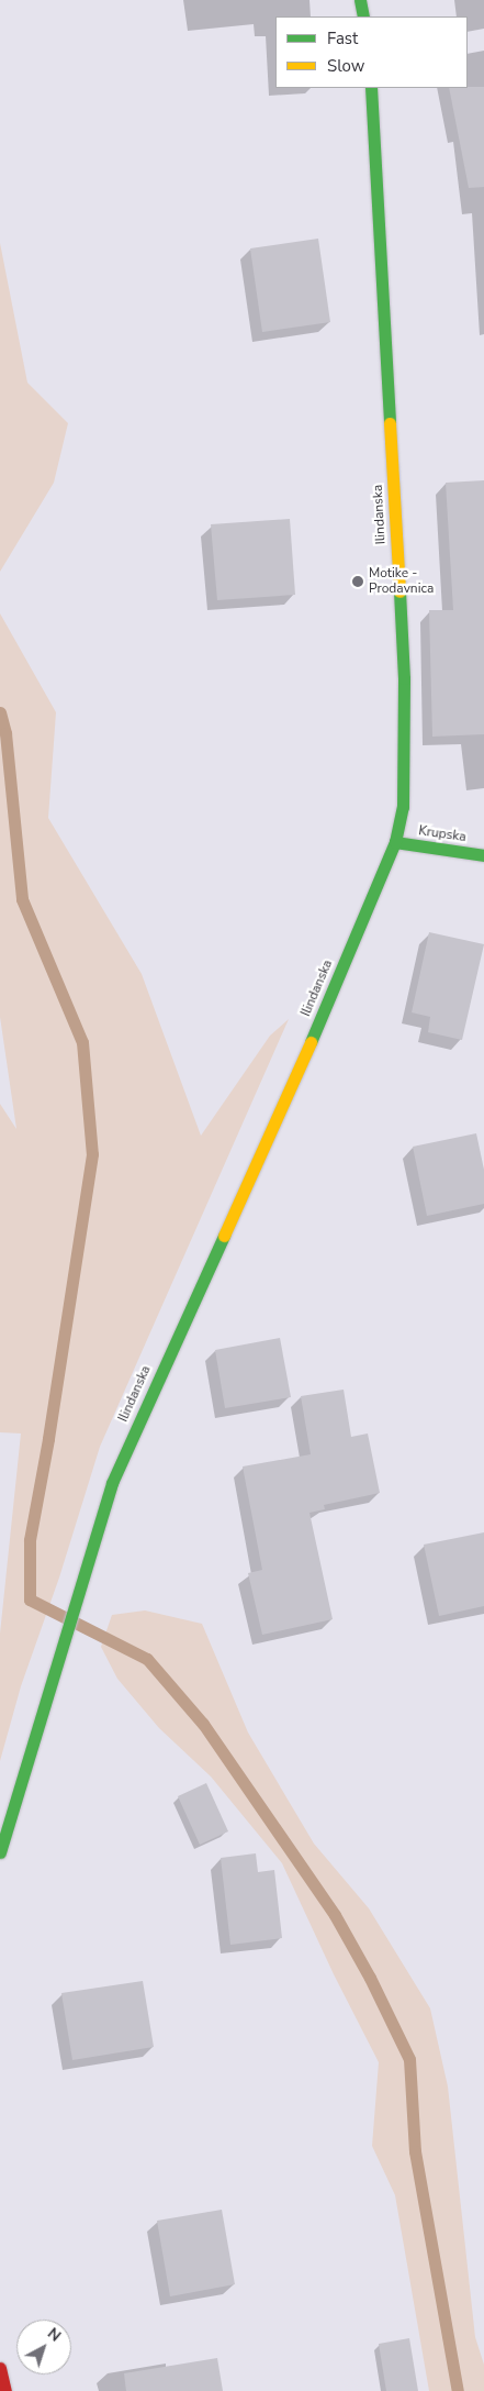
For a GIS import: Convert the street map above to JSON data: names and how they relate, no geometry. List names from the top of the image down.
{
  "streets": {
    "street": ["Ilindanska", "Krupska"]
  },
  "crossings": [
    ["Ilindanska", "Krupska"]
  ],
  "places": ["Motike - Prodavnica"],
  "legend": ["Fast", "Slow"],
  "north": "top right"
}
